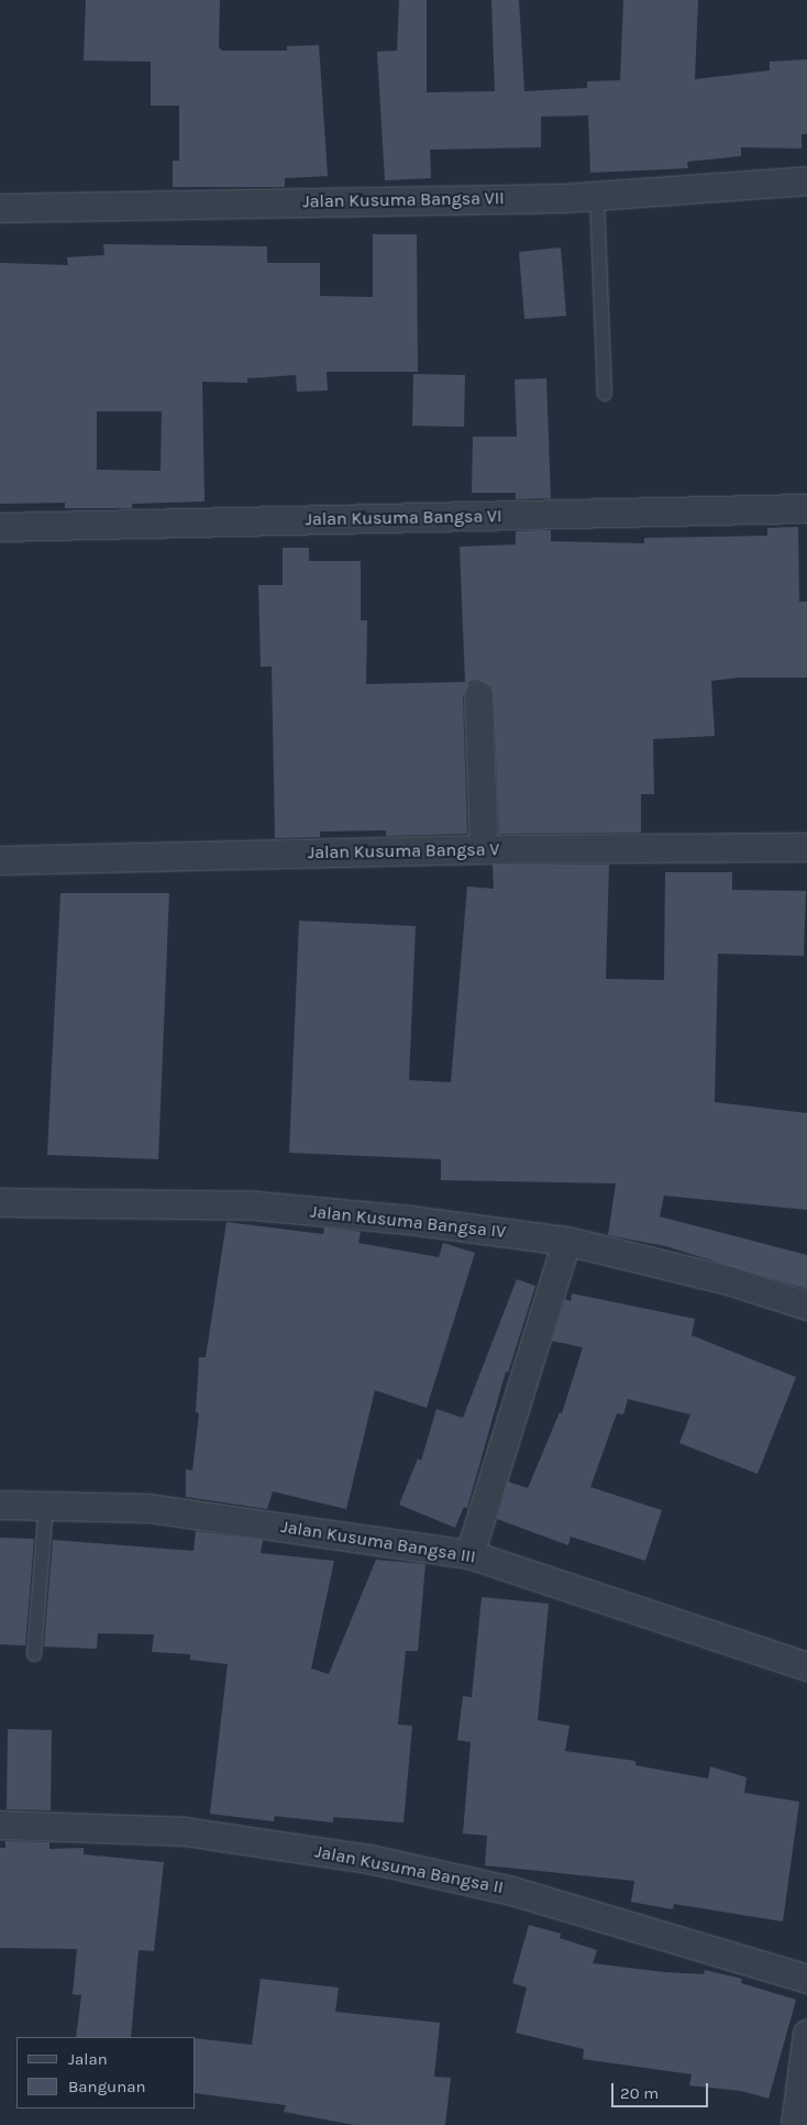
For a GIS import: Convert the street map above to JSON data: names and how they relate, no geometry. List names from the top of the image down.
{
  "streets": {
    "street": [
      "Jalan Kusuma Bangsa VII",
      "Jalan Kusuma Bangsa VI",
      "Jalan Kusuma Bangsa V",
      "Jalan Kusuma Bangsa IV",
      "Jalan Kusuma Bangsa III",
      "Jalan Kusuma Bangsa II"
    ]
  },
  "legend": ["Jalan", "Bangunan"],
  "scale_bar": "20 m"
}
